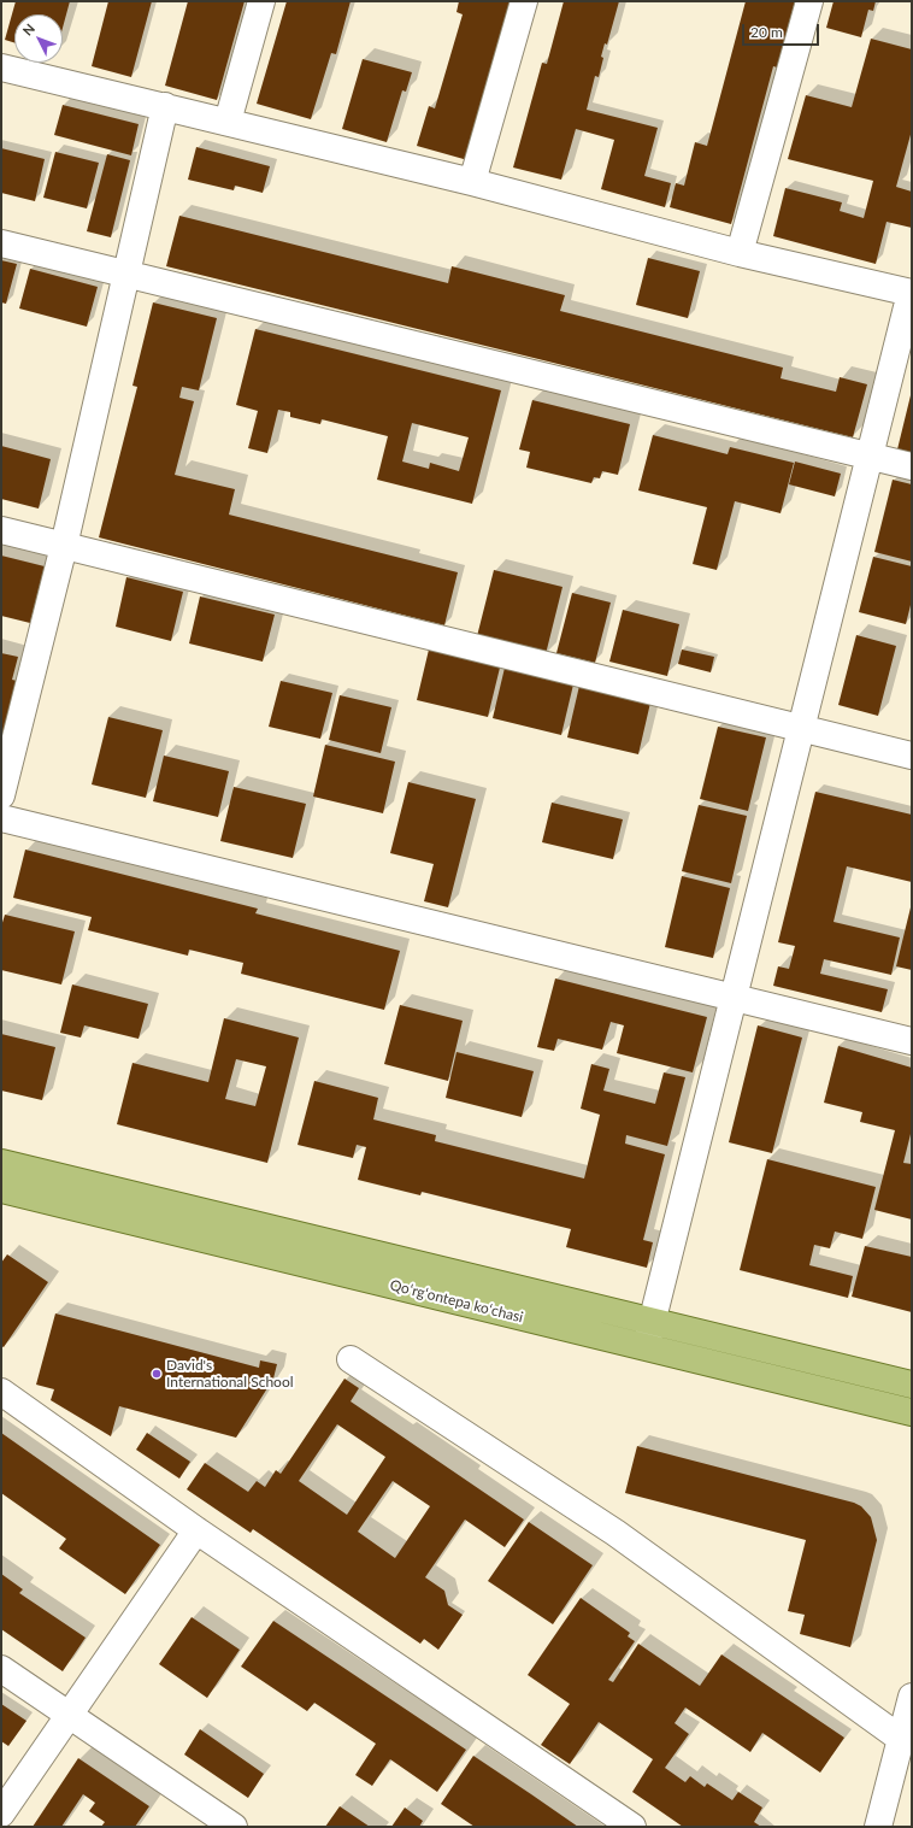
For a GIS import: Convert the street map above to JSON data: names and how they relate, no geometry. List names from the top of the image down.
{
  "streets": {
    "main road": ["Qoʻrgʻontepa koʻchasi"]
  },
  "places": ["David's International School"],
  "scale_bar": "20 m",
  "north": "top left"
}
